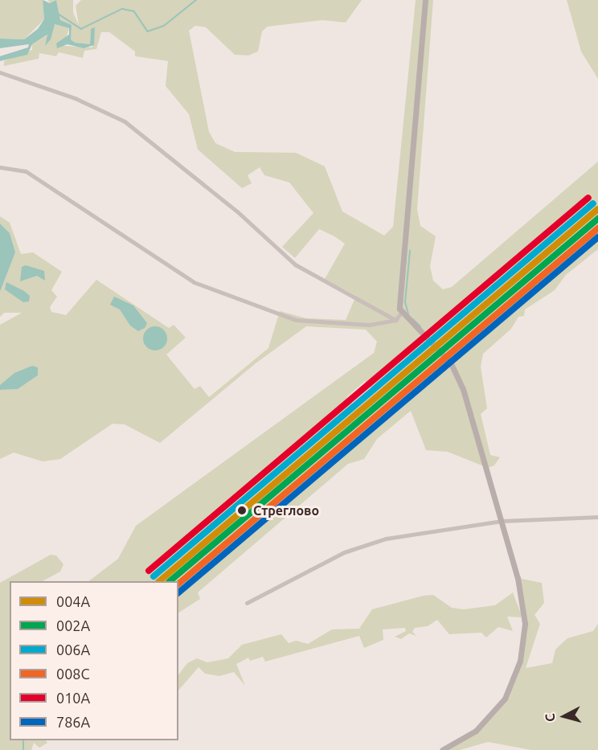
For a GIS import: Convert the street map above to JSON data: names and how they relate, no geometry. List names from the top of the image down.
{
  "places": ["Стреглово"],
  "lines": [
    "transit line 010А",
    "transit line 006А",
    "transit line 004А",
    "transit line 002А",
    "transit line 008С",
    "transit line 786А"
  ],
  "legend": [
    "004А",
    "002А",
    "006А",
    "008С",
    "010А",
    "786А"
  ],
  "north": "left"
}
